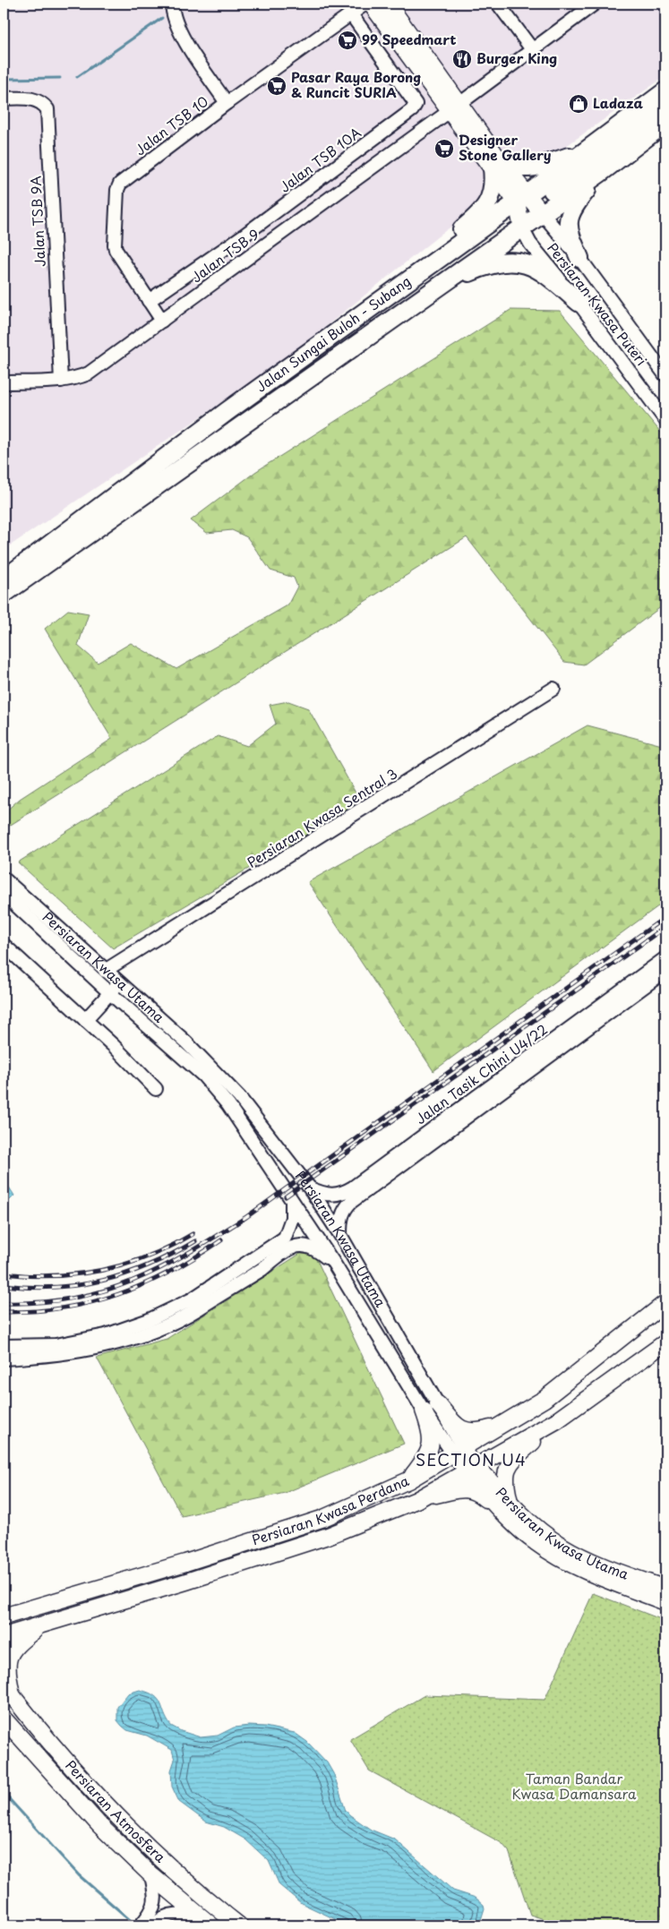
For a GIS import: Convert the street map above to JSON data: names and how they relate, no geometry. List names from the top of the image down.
{
  "streets": {
    "highway": ["Jalan Sungai Buloh - Subang"],
    "main road": ["Persiaran Kwasa Utama", "Persiaran Kwasa Perdana", "Persiaran Atmosfera"],
    "street": [
      "Jalan TSB 10",
      "Jalan TSB 10A",
      "Jalan TSB 9A",
      "Jalan TSB 9",
      "Persiaran Kwasa Puteri",
      "Persiaran Kwasa Sentral 3",
      "Jalan Tasik Chini U4/22"
    ]
  },
  "crossings": [
    ["Jalan TSB 10", "Jalan TSB 10A"],
    ["Jalan TSB 10", "Jalan TSB 9"],
    ["Jalan TSB 9A", "Jalan TSB 9"],
    ["Persiaran Kwasa Puteri", "Jalan Sungai Buloh - Subang"],
    ["Persiaran Kwasa Sentral 3", "Persiaran Kwasa Utama"],
    ["Persiaran Kwasa Utama", "Jalan Tasik Chini U4/22"],
    ["Persiaran Kwasa Utama", "Persiaran Kwasa Perdana"]
  ],
  "districts": ["SECTION U4"],
  "parks": ["Taman Bandar Kwasa Damansara"],
  "places": {
    "supermarket": ["99 Speedmart", "Pasar Raya Borong & Runcit SURIA", "Designer Stone Gallery"],
    "restaurant": ["Burger King"],
    "shop": ["Ladaza"]
  }
}
